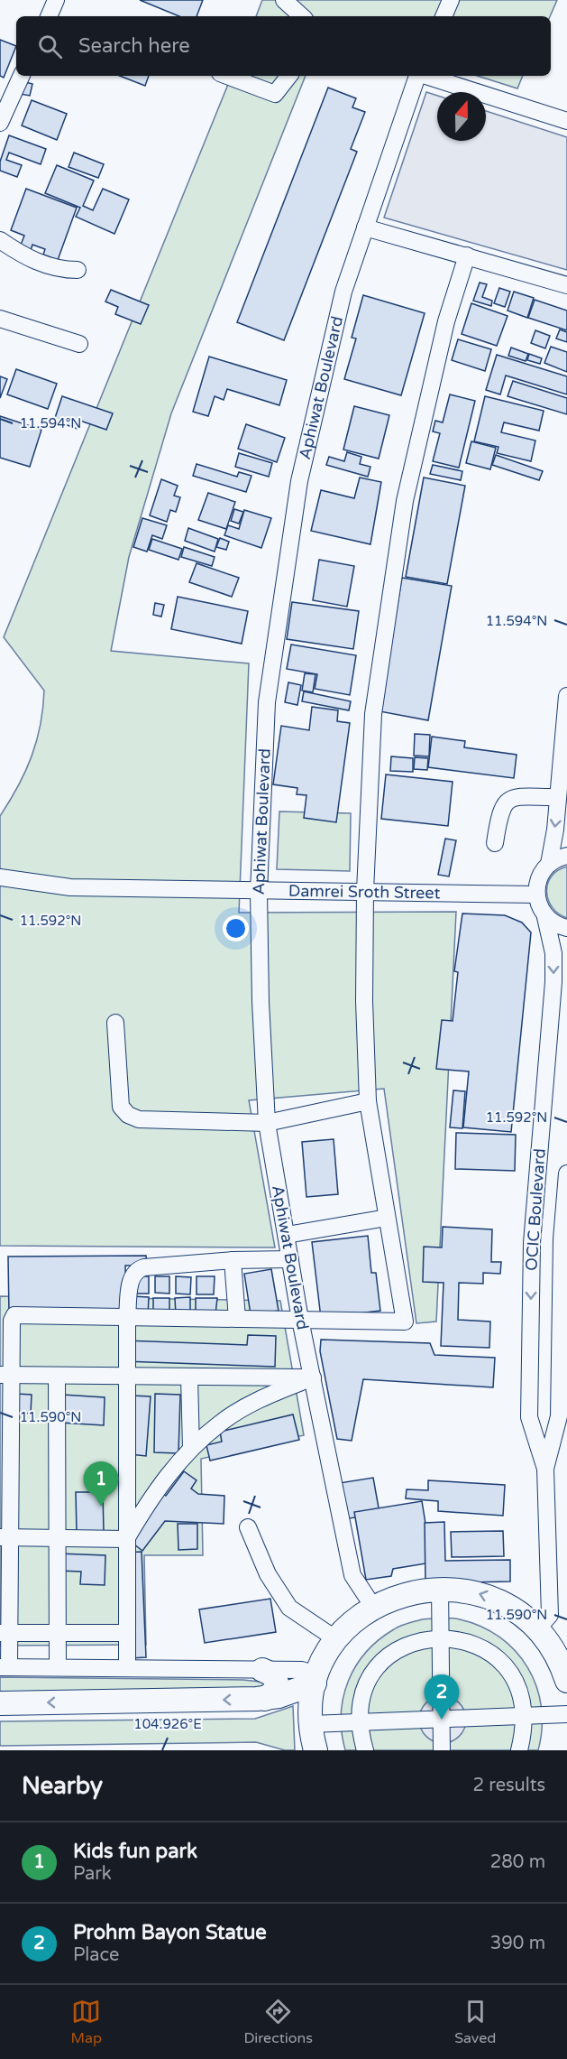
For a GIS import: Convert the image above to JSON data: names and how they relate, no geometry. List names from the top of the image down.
{
  "streets": {
    "street": ["Aphiwat Boulevard", "Damrei Sroth Street", "OCIC Boulevard"]
  },
  "crossings": [
    ["Aphiwat Boulevard", "Damrei Sroth Street"],
    ["Damrei Sroth Street", "OCIC Boulevard"]
  ],
  "north": "top",
  "page": {
    "search": "Search here",
    "pins": ["1", "2"],
    "heading": ["Nearby", "2 results"],
    "list": [
      {
        "mark": "1",
        "name": "Kids fun park",
        "note": "Park",
        "value": "280 m"
      },
      {
        "mark": "2",
        "name": "Prohm Bayon Statue",
        "note": "Place",
        "value": "390 m"
      }
    ],
    "nav": ["Map", "Directions", "Saved"]
  },
  "coordinates": [
    "11.594°N",
    "11.592°N",
    "11.590°N",
    "104.926°E"
  ]
}
